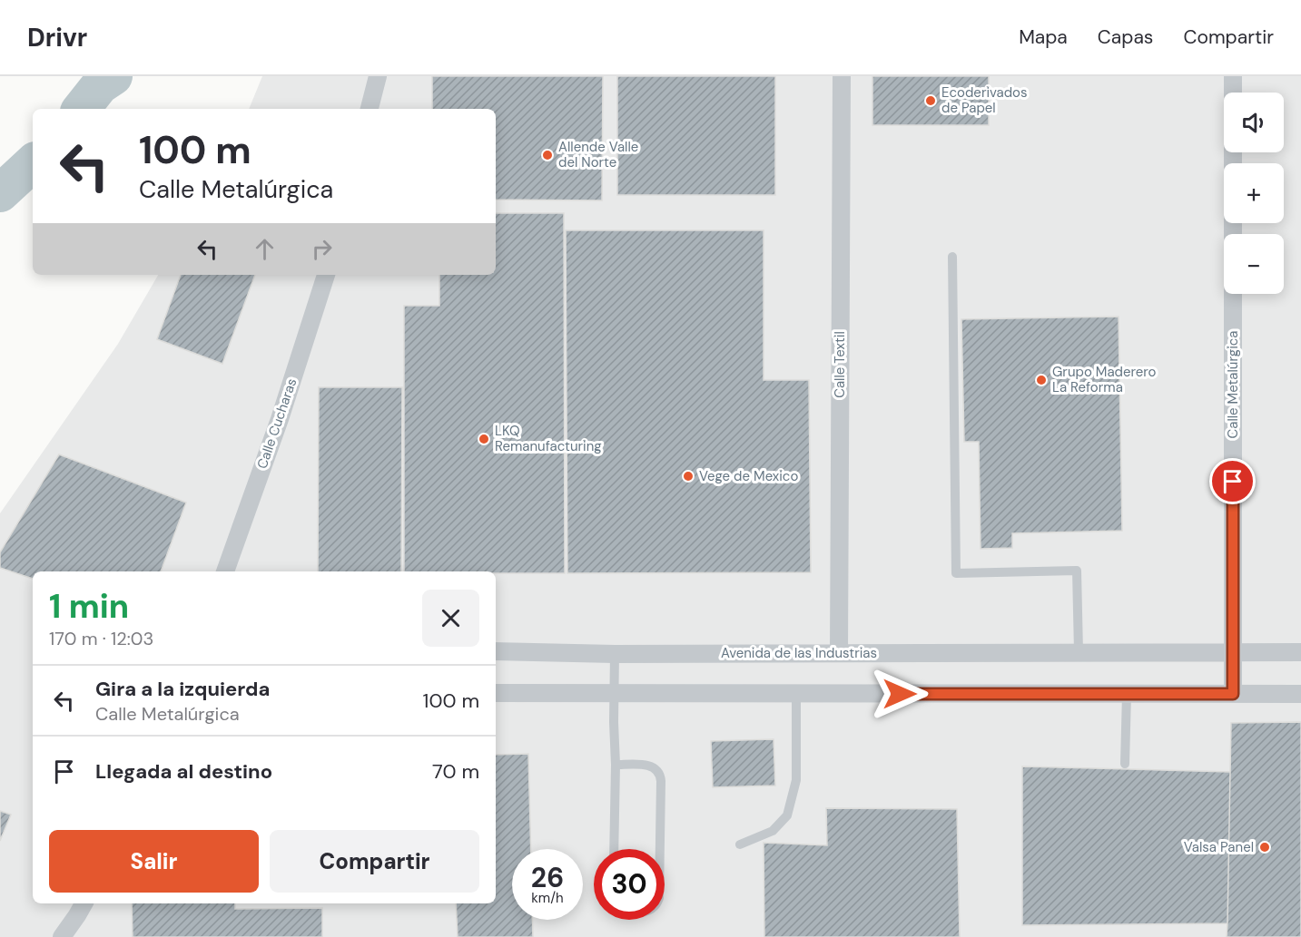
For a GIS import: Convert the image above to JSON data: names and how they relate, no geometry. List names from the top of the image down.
{
  "streets": {
    "street": [
      "Calle Textil",
      "Calle Metalúrgica",
      "Calle Cucharas",
      "Avenida de las Industrias"
    ]
  },
  "crossings": [
    ["Calle Textil", "Avenida de las Industrias"],
    ["Calle Metalúrgica", "Avenida de las Industrias"]
  ],
  "places": [
    "Ecoderivados de Papel",
    "Allende Valle del Norte",
    "Grupo Maderero La Reforma",
    "LKQ Remanufacturing",
    "Vege de Mexico",
    "Valsa Panel"
  ],
  "page": {
    "header": "Drivr",
    "nav": ["Mapa", "Capas", "Compartir"],
    "map_buttons": ["+", "−"],
    "turn": ["100 m", "Calle Metalúrgica"],
    "heading": ["1 min", "170 m · 12:03"],
    "list": [
      {
        "name": "Gira a la izquierda",
        "note": "Calle Metalúrgica",
        "value": "100 m"
      },
      {
        "name": "Llegada al destino",
        "value": "70 m"
      }
    ],
    "buttons": ["Salir", "Compartir"],
    "speed": "26 km/h",
    "limit": "30"
  }
}
